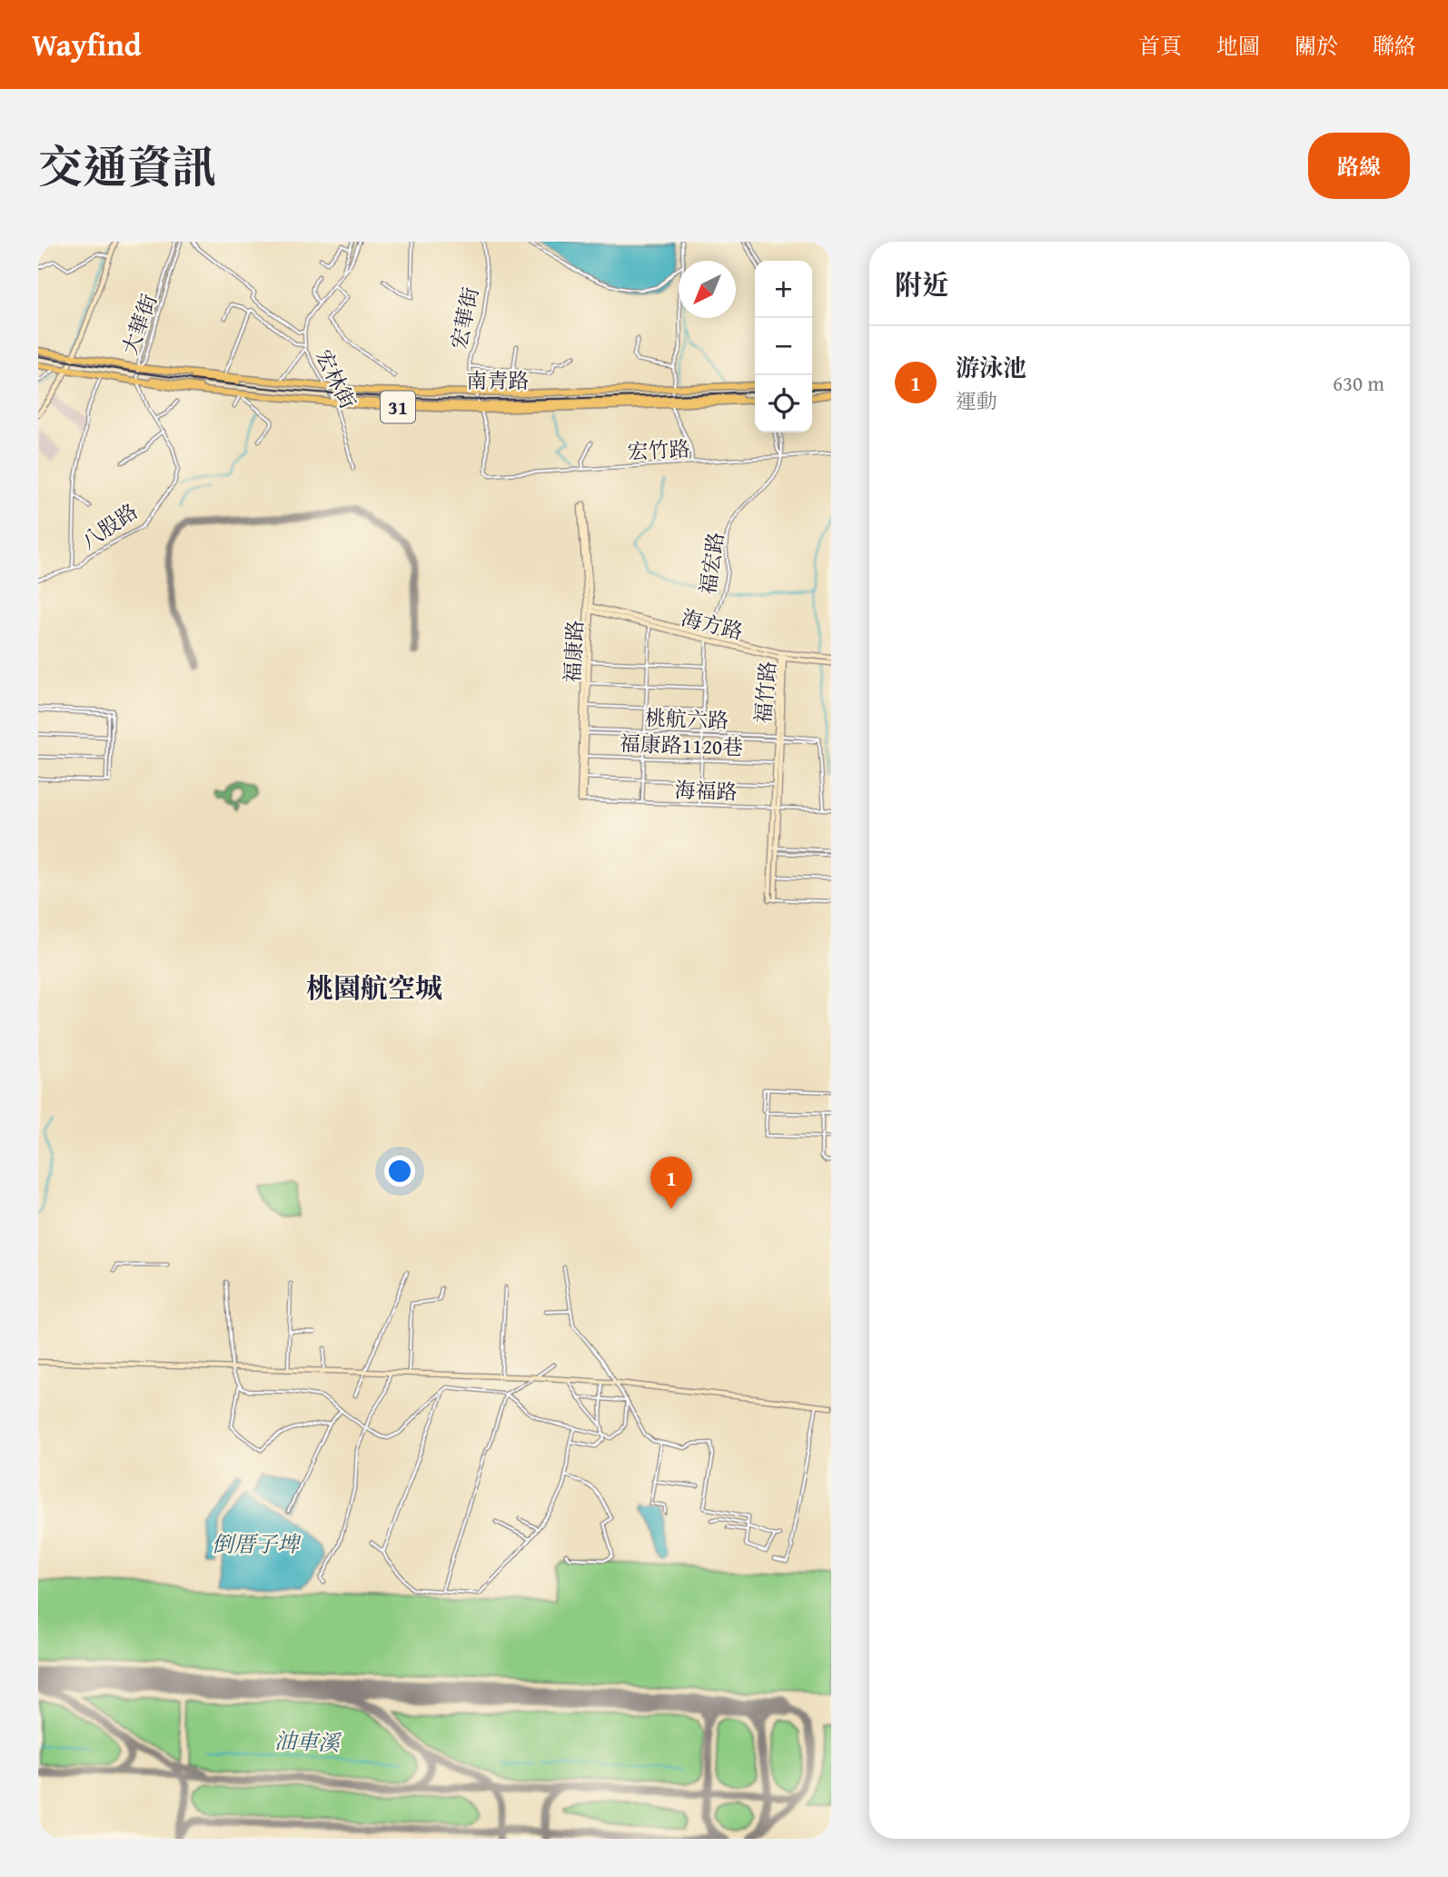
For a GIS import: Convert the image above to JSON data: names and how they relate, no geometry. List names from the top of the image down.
{
  "streets": {
    "main road": ["南青路", "31"],
    "street": [
      "宏華街",
      "大華街",
      "宏林街",
      "宏竹路",
      "八股路",
      "福宏路",
      "海方路",
      "福康路",
      "福竹路",
      "桃航六路",
      "福康路1120巷",
      "海福路"
    ]
  },
  "crossings": [
    ["宏華街", "南青路"],
    ["宏華街", "31"],
    ["宏華街", "宏竹路"],
    ["大華街", "南青路"],
    ["大華街", "31"],
    ["大華街", "八股路"],
    ["宏林街", "南青路"],
    ["宏林街", "31"],
    ["南青路", "31"],
    ["南青路", "八股路"],
    ["31", "八股路"],
    ["宏竹路", "福宏路"],
    ["福宏路", "海方路"],
    ["福宏路", "桃航六路"],
    ["福宏路", "福康路1120巷"],
    ["福宏路", "海福路"],
    ["海方路", "福康路"],
    ["海方路", "福竹路"],
    ["福康路", "桃航六路"],
    ["福康路", "福康路1120巷"],
    ["福康路", "海福路"],
    ["福竹路", "桃航六路"],
    ["福竹路", "福康路1120巷"],
    ["福竹路", "海福路"],
    ["桃航六路", "海福路"]
  ],
  "districts": ["桃園航空城"],
  "water": ["倒厝子埤", "油車溪"],
  "north": "bottom left",
  "page": {
    "header": "Wayfind",
    "nav": [
      "首頁",
      "地圖",
      "關於",
      "聯絡"
    ],
    "title": "交通資訊",
    "buttons": "路線",
    "heading": "附近",
    "map_buttons": ["+", "−"],
    "list": [
      {
        "mark": "1",
        "name": "游泳池",
        "note": "運動",
        "value": "630 m"
      }
    ],
    "pins": "1"
  }
}
